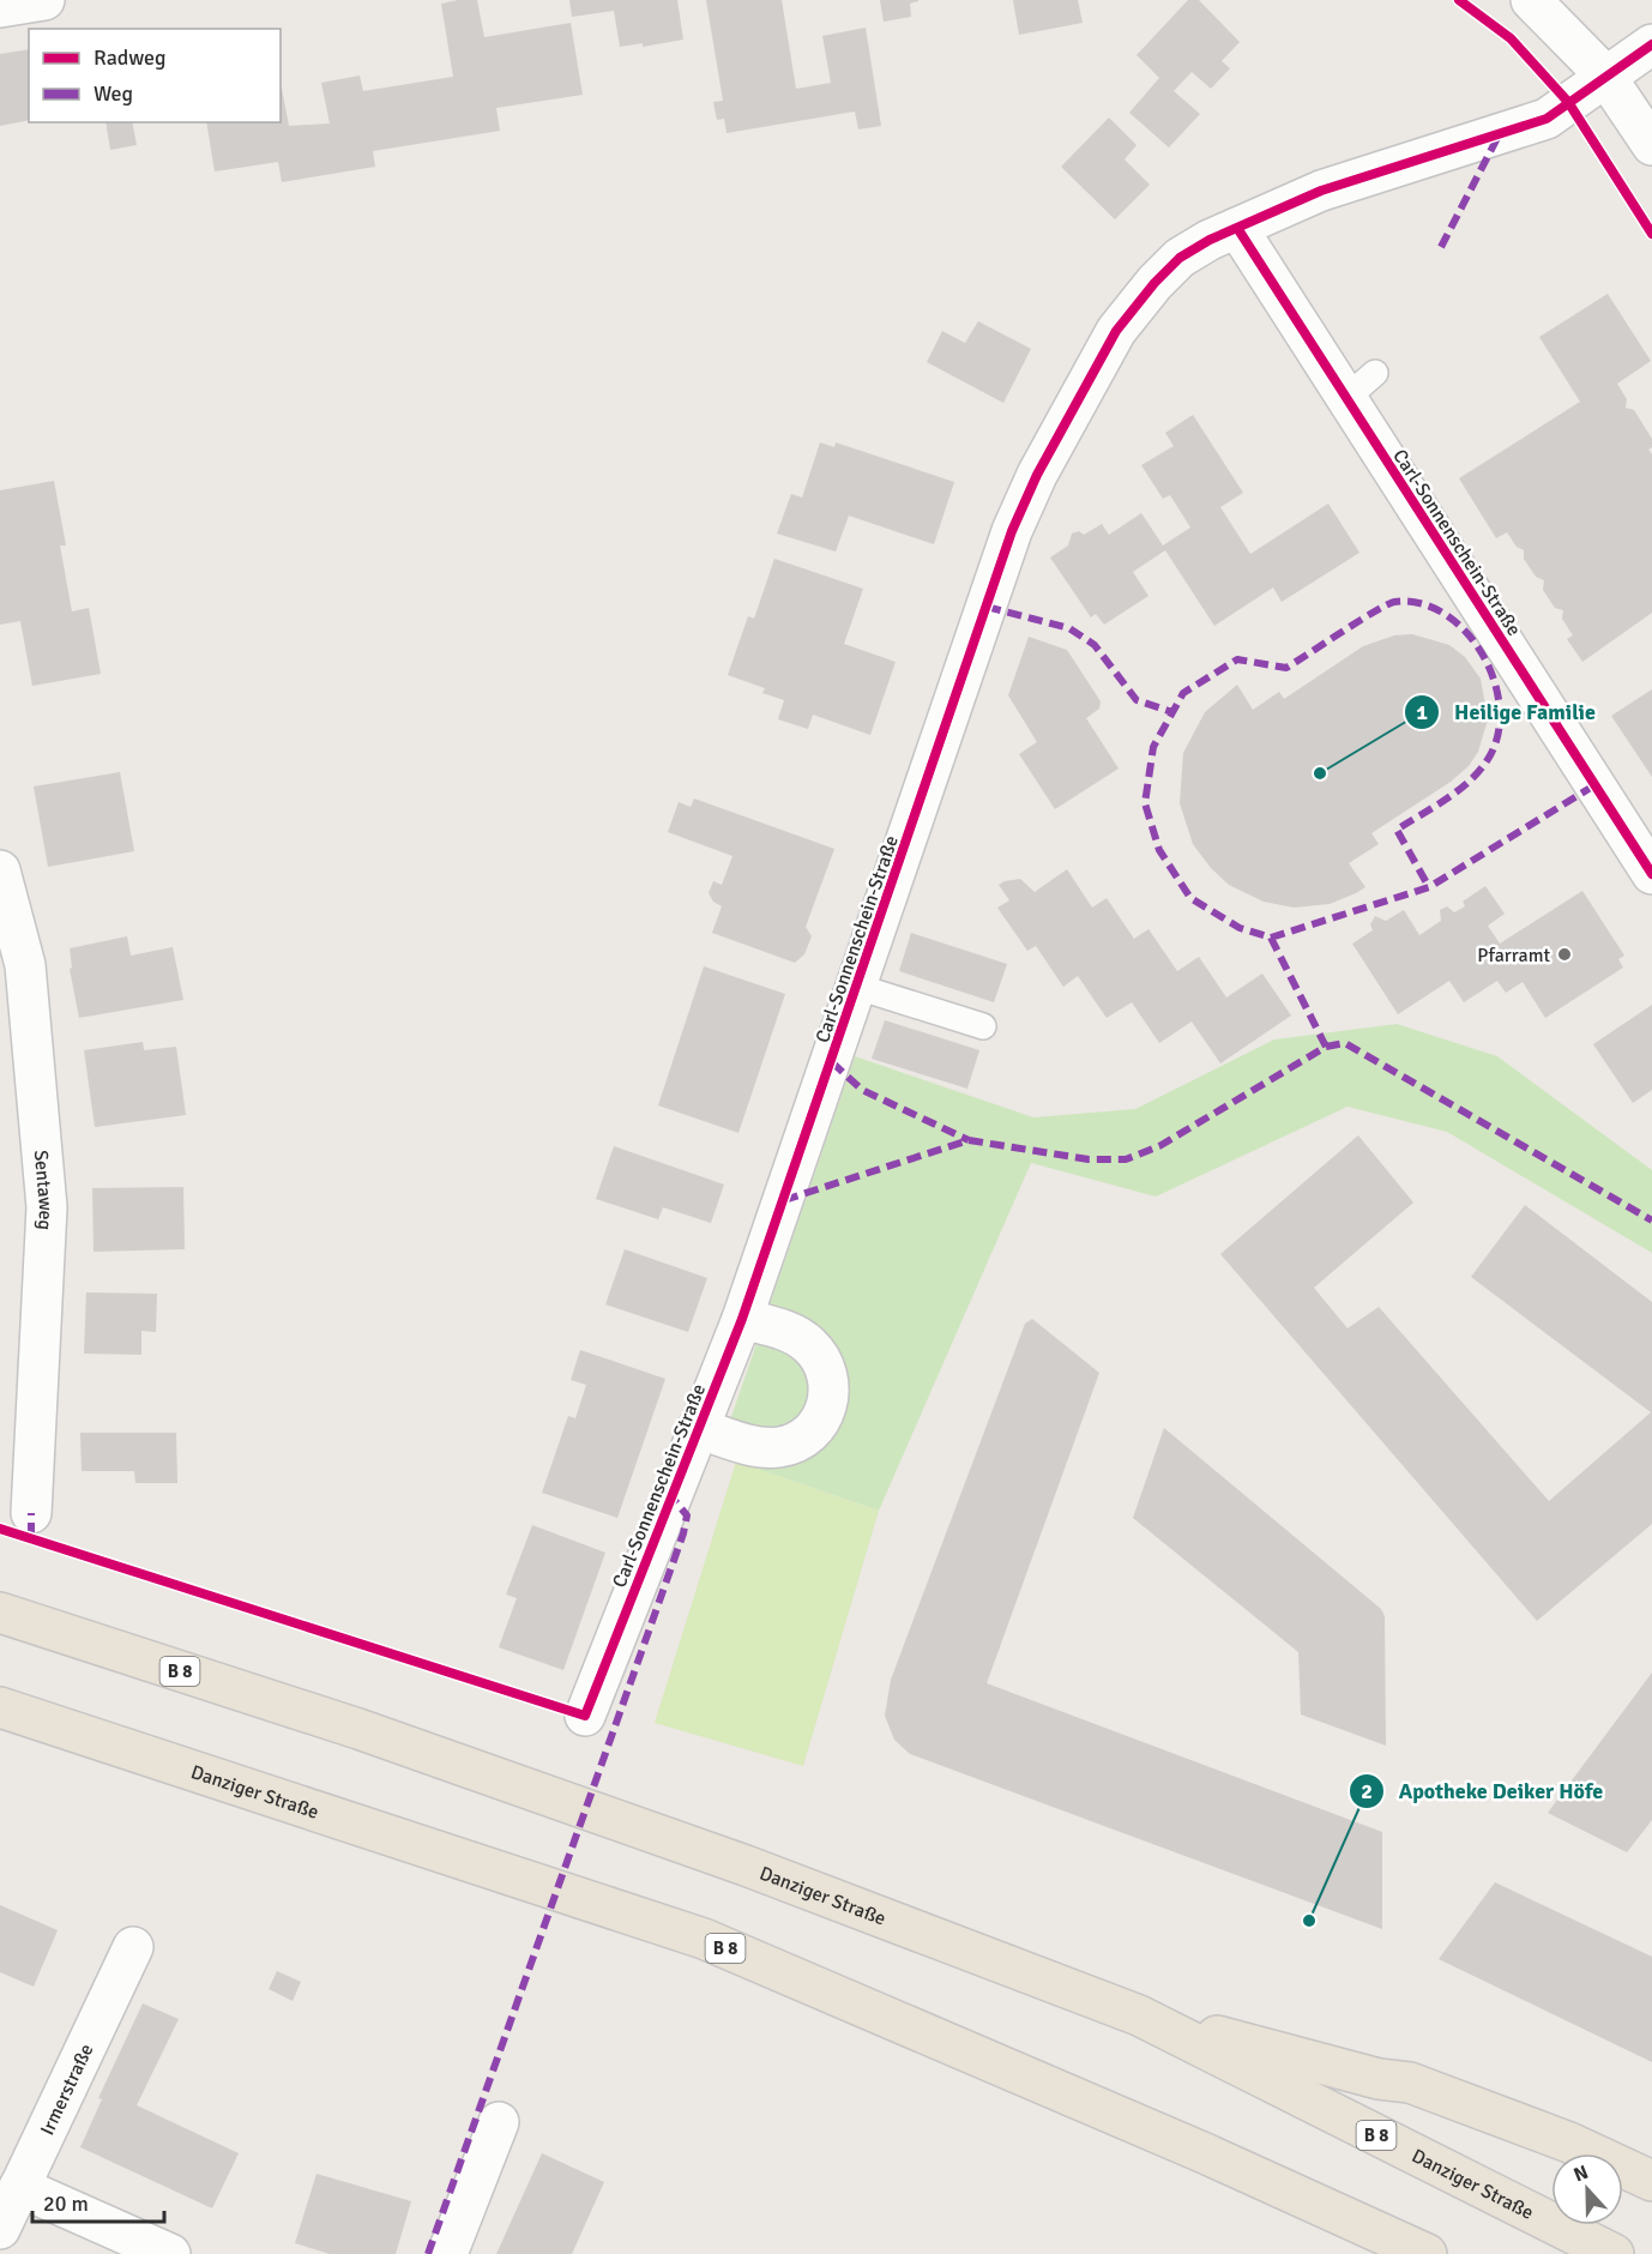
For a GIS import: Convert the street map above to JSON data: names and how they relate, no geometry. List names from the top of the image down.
{
  "streets": {
    "highway": ["B 8", "Danziger Straße"],
    "street": ["Carl-Sonnenschein-Straße", "Sentaweg", "Irmerstraße"]
  },
  "places": ["Heilige Familie", "Pfarramt", "Apotheke Deiker Höfe"],
  "legend": ["Radweg", "Weg"],
  "scale_bar": "20 m",
  "north": "top"
}
